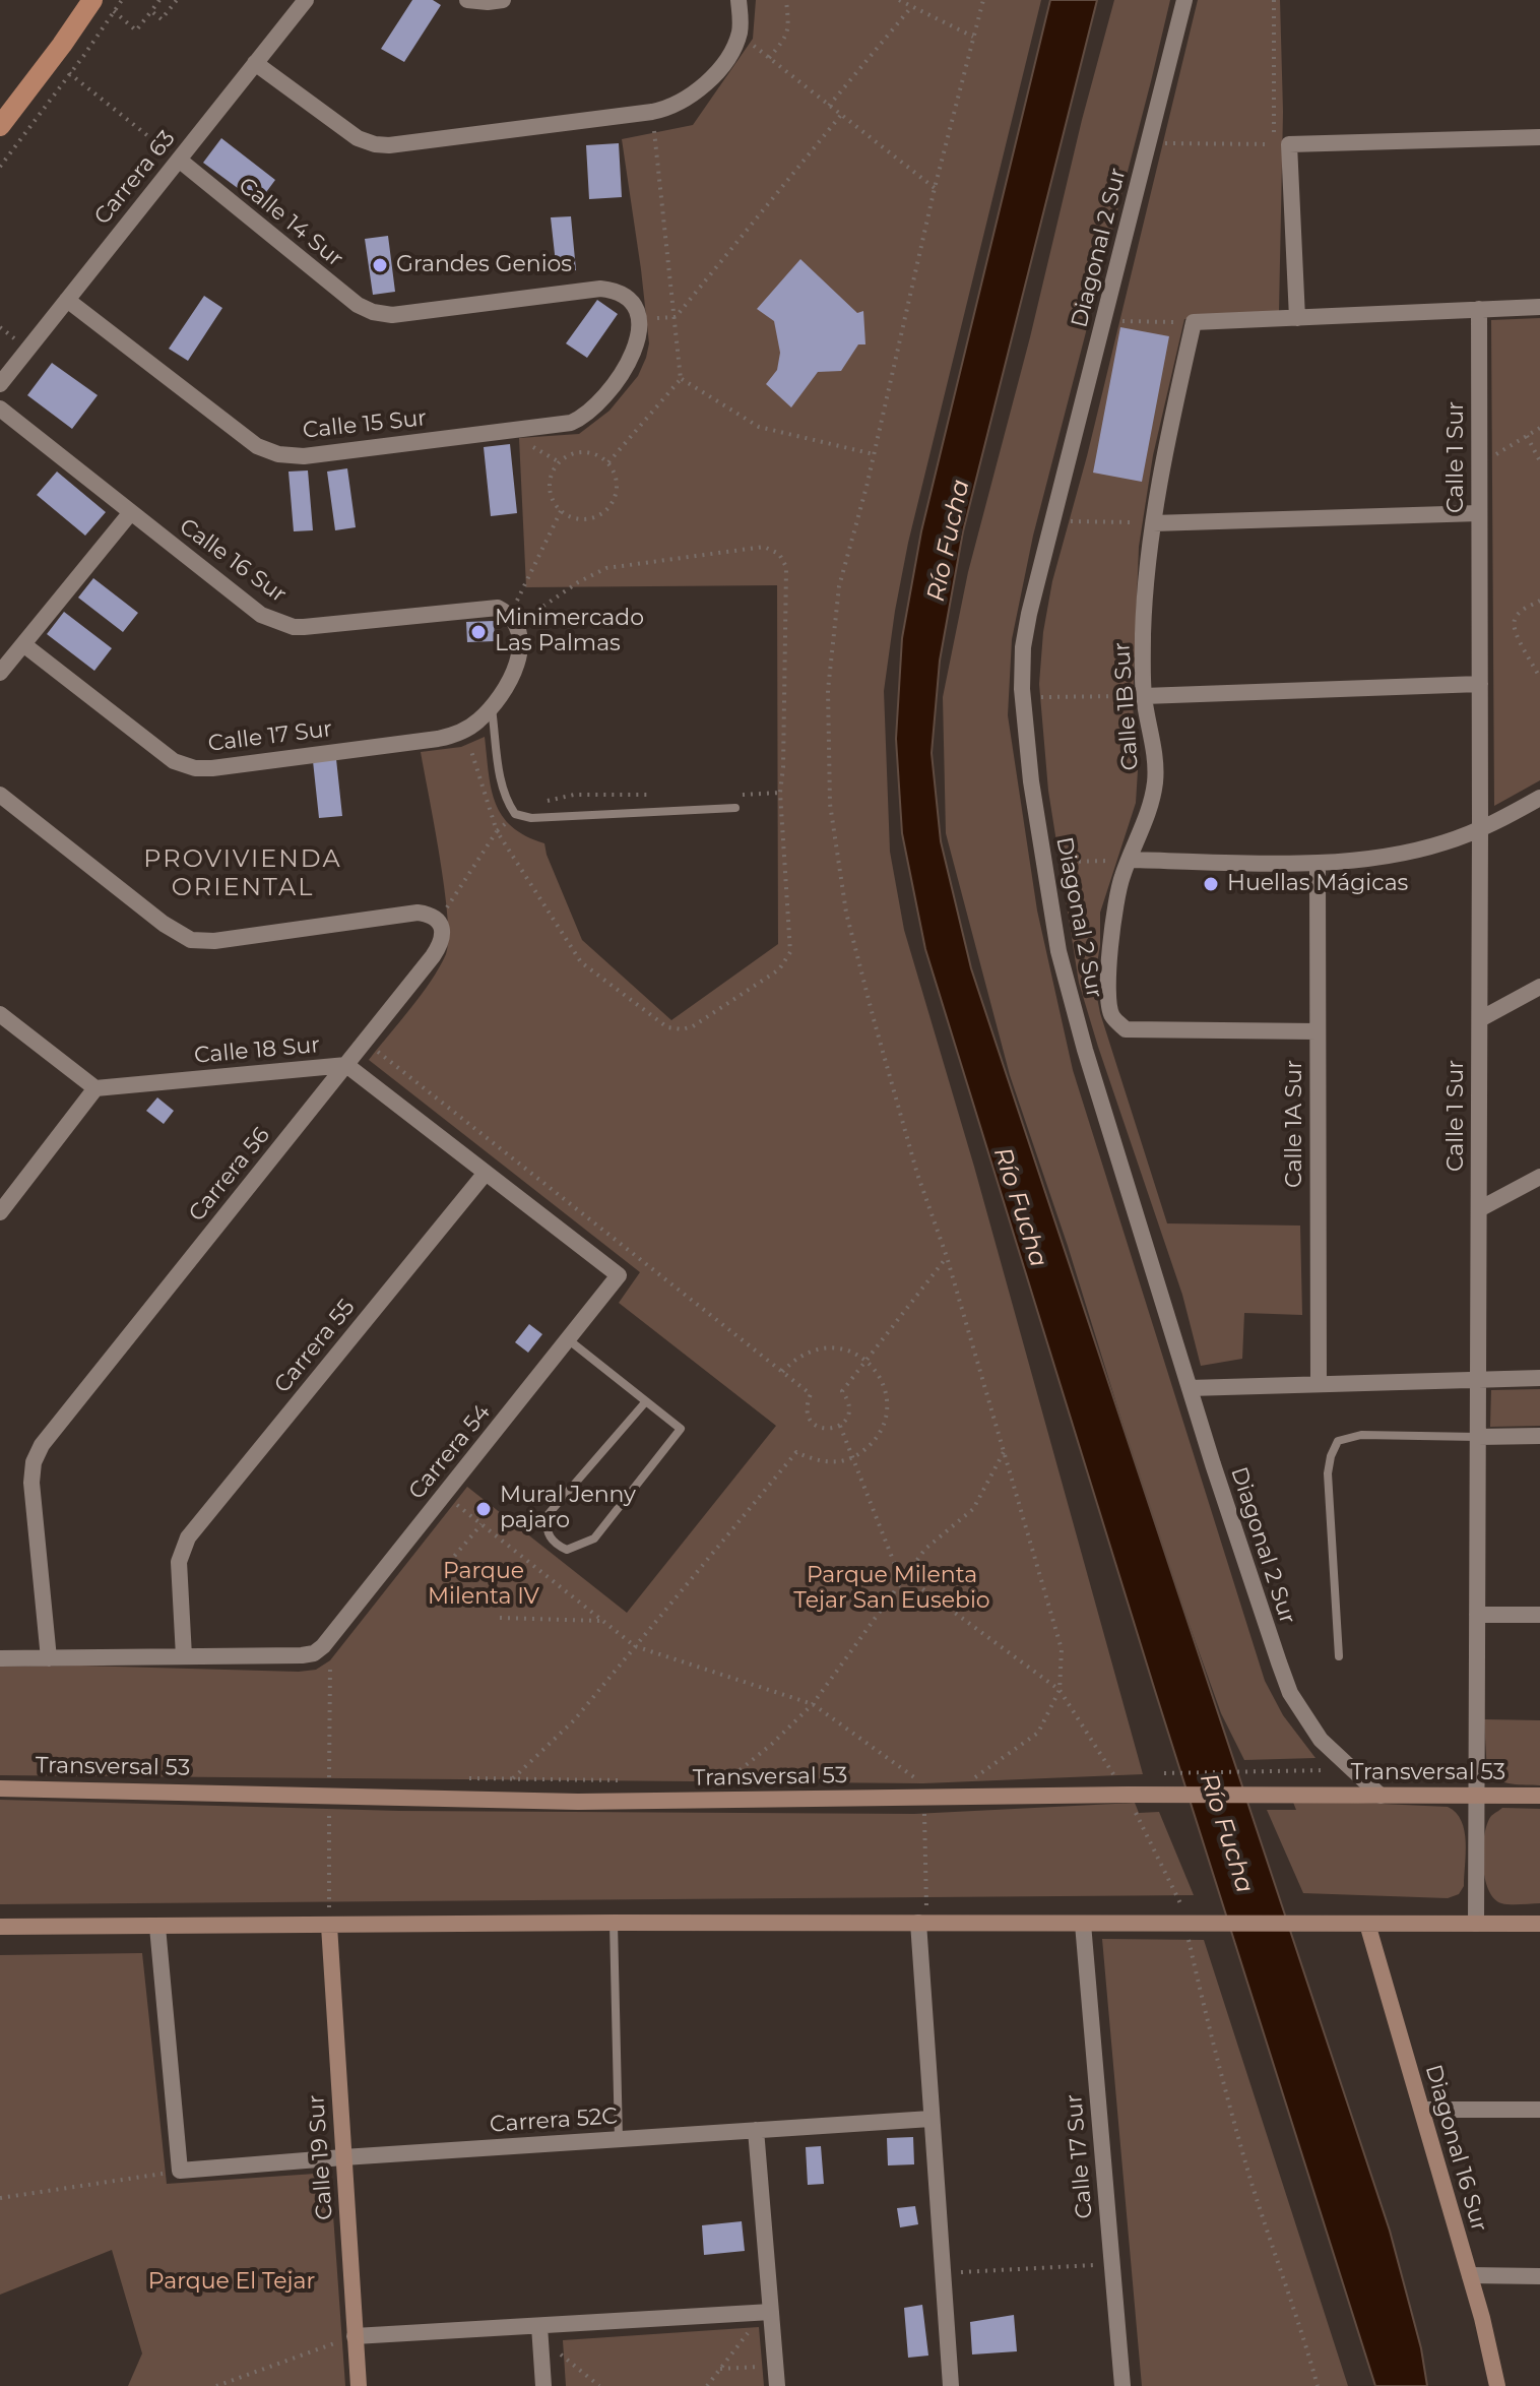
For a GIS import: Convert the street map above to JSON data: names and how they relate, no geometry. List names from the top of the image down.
{
  "streets": {
    "street": [
      "Carrera 63",
      "Calle 14 Sur",
      "Diagonal 2 Sur",
      "Calle 15 Sur",
      "Calle 1 Sur",
      "Calle 16 Sur",
      "Calle 1B Sur",
      "Calle 17 Sur",
      "Calle 18 Sur",
      "Calle 1A Sur",
      "Carrera 56",
      "Carrera 55",
      "Carrera 54",
      "Transversal 53",
      "Carrera 52C",
      "Diagonal 16 Sur",
      "Calle 19 Sur"
    ]
  },
  "crossings": [
    ["Carrera 63", "Calle 14 Sur"],
    ["Carrera 63", "Calle 15 Sur"],
    ["Calle 14 Sur", "Calle 15 Sur"],
    ["Diagonal 2 Sur", "Transversal 53"],
    ["Calle 1 Sur", "Transversal 53"],
    ["Calle 1B Sur", "Calle 1A Sur"],
    ["Calle 18 Sur", "Carrera 56"],
    ["Calle 18 Sur", "Carrera 55"],
    ["Calle 18 Sur", "Carrera 54"],
    ["Carrera 55", "Carrera 54"],
    ["Carrera 52C", "Calle 19 Sur"]
  ],
  "districts": ["PROVIVIENDA ORIENTAL"],
  "water": ["Río Fucha"],
  "parks": ["Parque Milenta IV", "Parque Milenta Tejar San Eusebio", "Parque El Tejar"],
  "places": [
    "Grandes Genios",
    "Minimercado Las Palmas",
    "Huellas Mágicas",
    "Mural Jenny pajaro"
  ]
}
